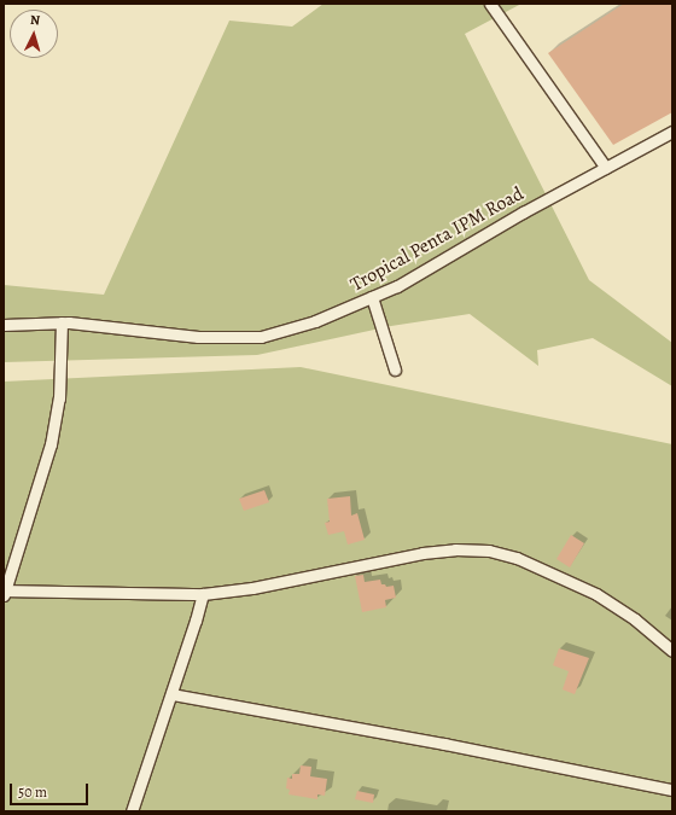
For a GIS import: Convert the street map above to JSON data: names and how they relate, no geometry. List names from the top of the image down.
{
  "streets": {
    "street": ["Tropical Penta IPM Road"]
  },
  "scale_bar": "50 m",
  "north": "top"
}
